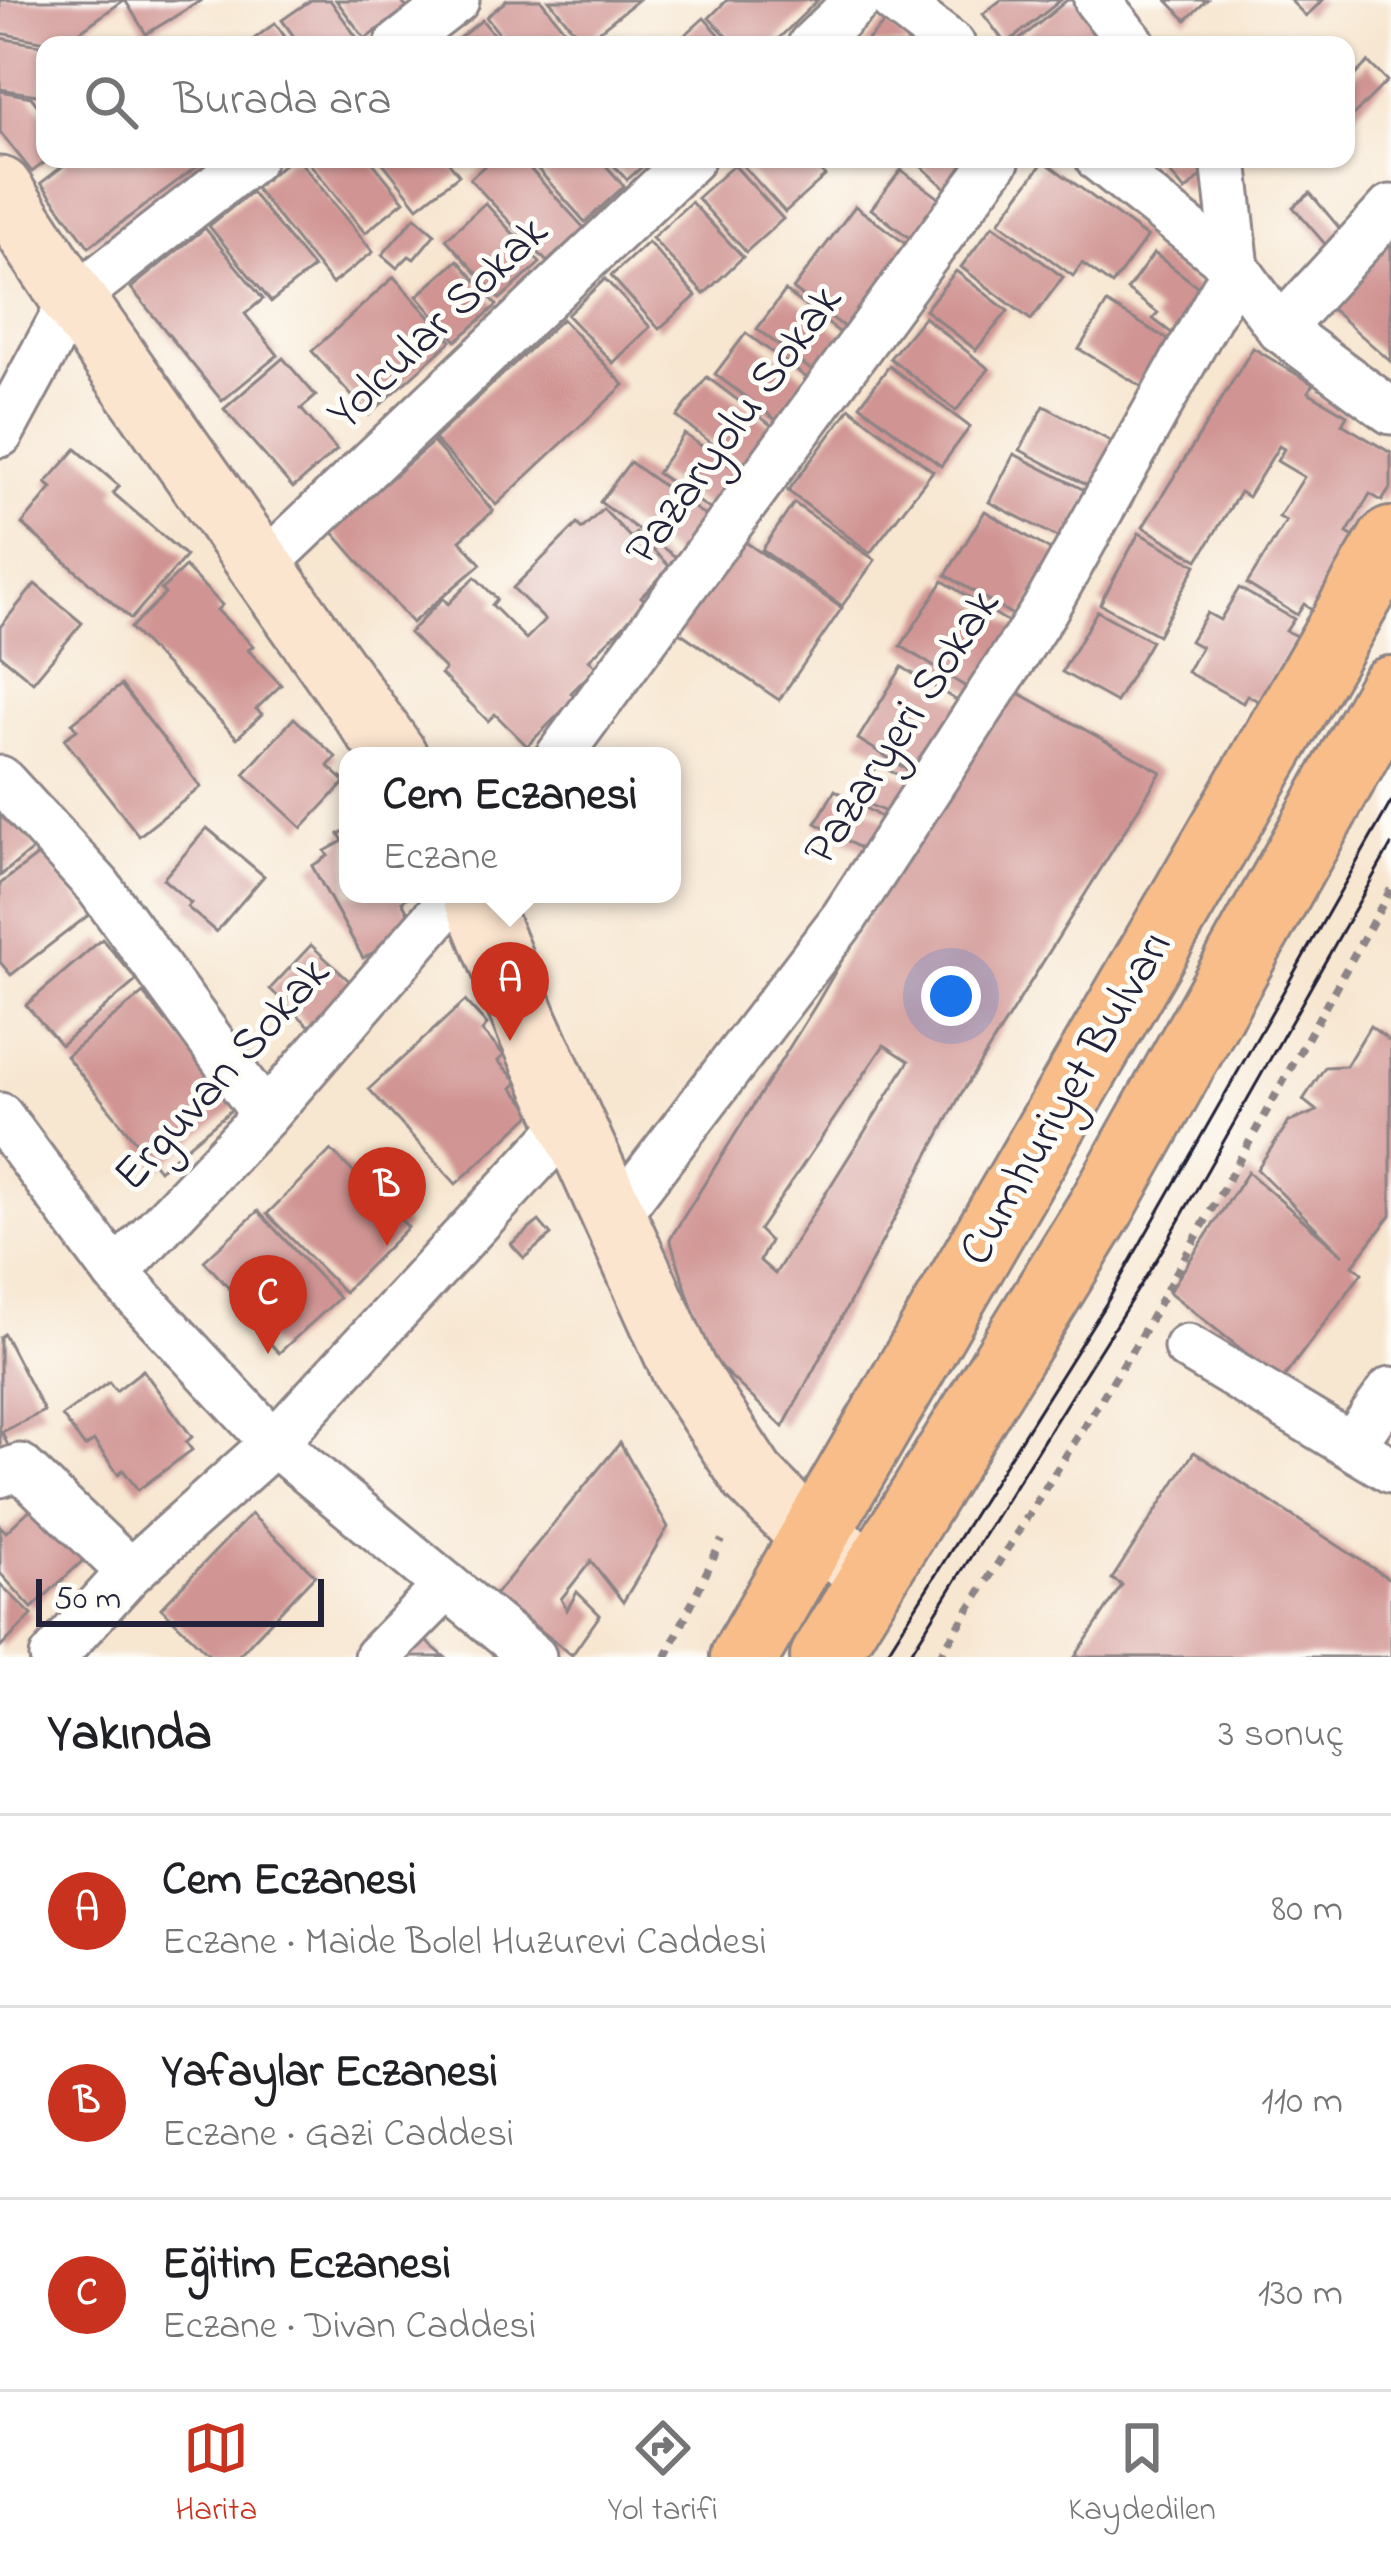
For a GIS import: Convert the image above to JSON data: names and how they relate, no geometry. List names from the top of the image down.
{
  "streets": {
    "main road": ["Cumhuriyet Bulvarı"],
    "street": [
      "Yolcular Sokak",
      "Pazaryolu Sokak",
      "Pazaryeri Sokak",
      "Erguvan Sokak"
    ]
  },
  "scale_bar": "50 m",
  "page": {
    "search": "Burada ara",
    "popup": ["Cem Eczanesi", "Eczane"],
    "pins": ["A", "B", "C"],
    "scale": "50 m",
    "heading": ["Yakında", "3 sonuç"],
    "list": [
      {
        "mark": "A",
        "name": "Cem Eczanesi",
        "note": "Eczane · Maide Bolel Huzurevi Caddesi",
        "value": "80 m"
      },
      {
        "mark": "B",
        "name": "Yafaylar Eczanesi",
        "note": "Eczane · Gazi Caddesi",
        "value": "110 m"
      },
      {
        "mark": "C",
        "name": "Eğitim Eczanesi",
        "note": "Eczane · Divan Caddesi",
        "value": "130 m"
      }
    ],
    "nav": ["Harita", "Yol tarifi", "Kaydedilen"]
  }
}
